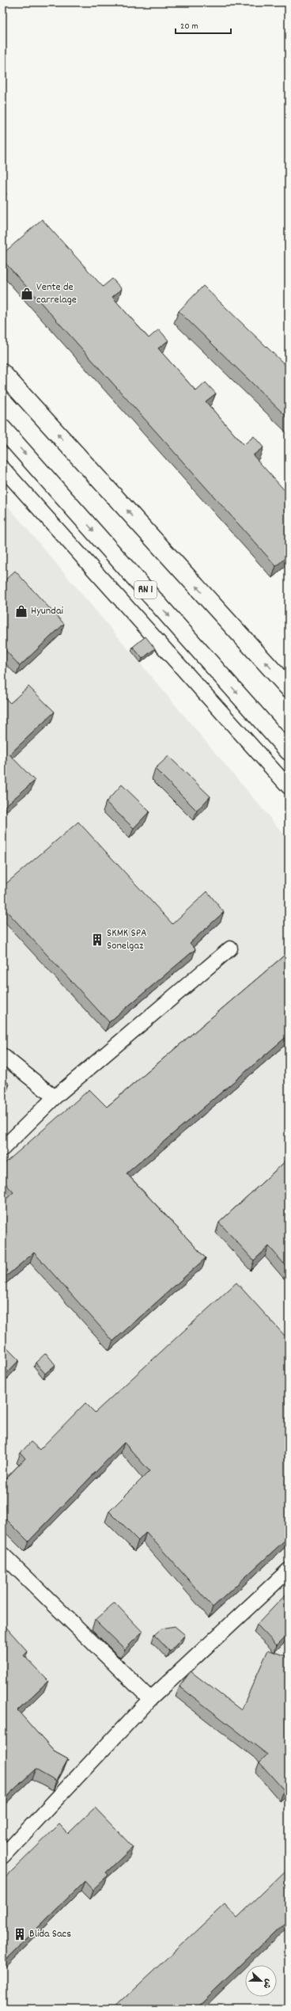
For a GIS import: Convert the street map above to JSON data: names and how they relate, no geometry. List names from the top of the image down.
{
  "streets": {
    "highway": ["RN 1"]
  },
  "places": {
    "shop": ["Vente de carrelage", "Hyundai"],
    "building": ["SKMK SPA Sonelgaz", "Blida Sacs"]
  },
  "scale_bar": "20 m",
  "north": "right"
}
